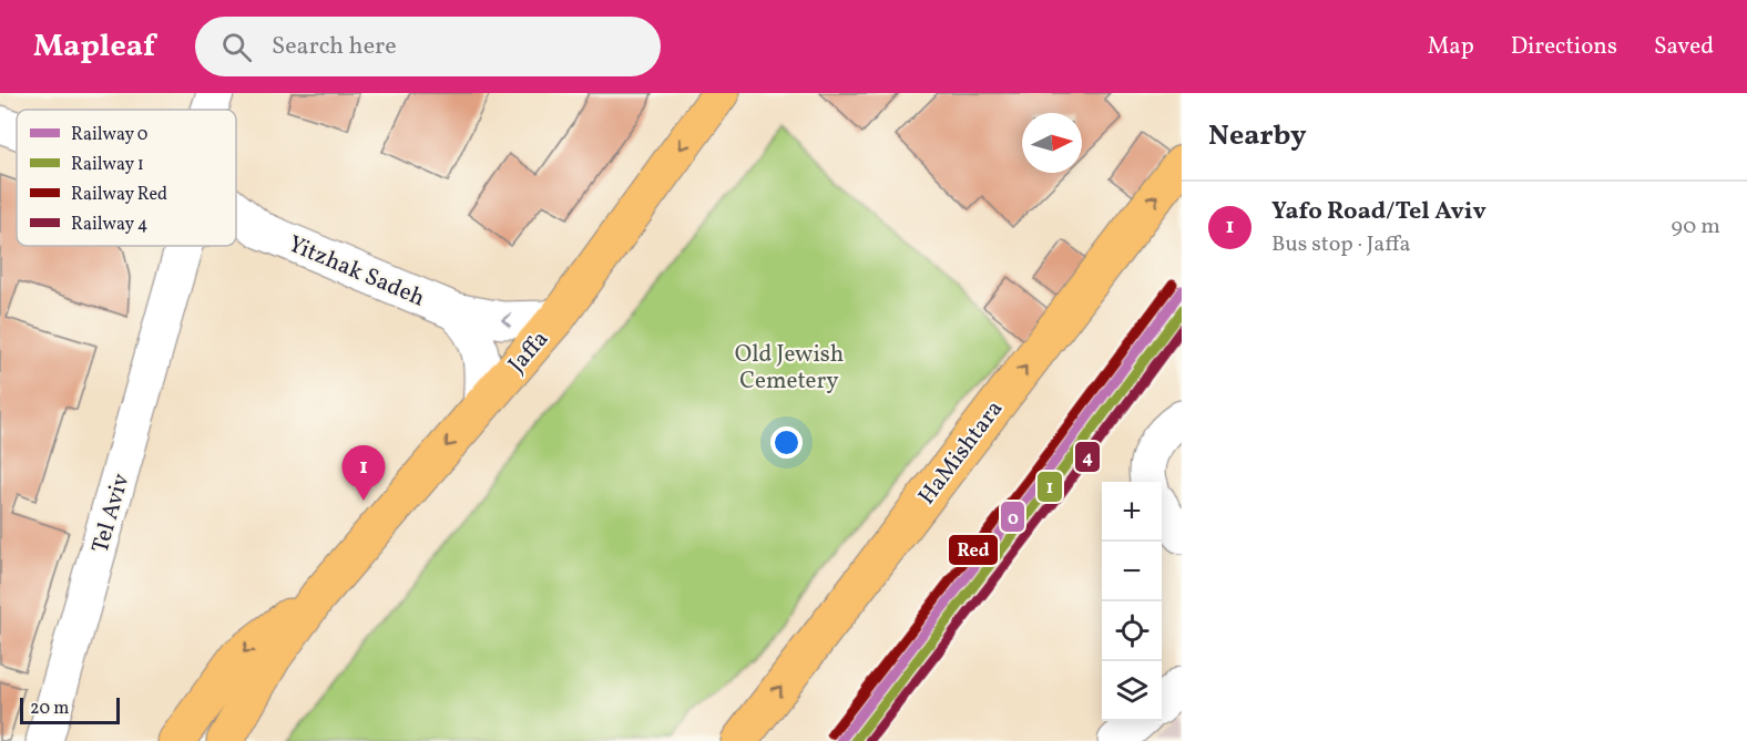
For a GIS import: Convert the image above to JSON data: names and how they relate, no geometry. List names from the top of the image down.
{
  "streets": {
    "highway": ["Jaffa", "HaMishtara"],
    "street": ["Yitzhak Sadeh", "Tel Aviv"]
  },
  "crossings": [
    ["Yitzhak Sadeh", "Jaffa"]
  ],
  "one_way": ["Jaffa", "HaMishtara"],
  "parks": ["Old Jewish Cemetery"],
  "lines": [
    "rail line Red",
    "rail line 0",
    "rail line 1",
    "rail line 4"
  ],
  "legend": [
    "Railway 0",
    "Railway 1",
    "Railway Red",
    "Railway 4"
  ],
  "scale_bar": "20 m",
  "north": "right",
  "page": {
    "header": "Mapleaf",
    "search": "Search here",
    "nav": ["Map", "Directions", "Saved"],
    "heading": "Nearby",
    "list": [
      {
        "mark": "1",
        "name": "Yafo Road/Tel Aviv",
        "note": "Bus stop · Jaffa",
        "value": "90 m"
      }
    ],
    "pins": "1",
    "map_buttons": ["+", "−"],
    "scale": "20 m"
  }
}
